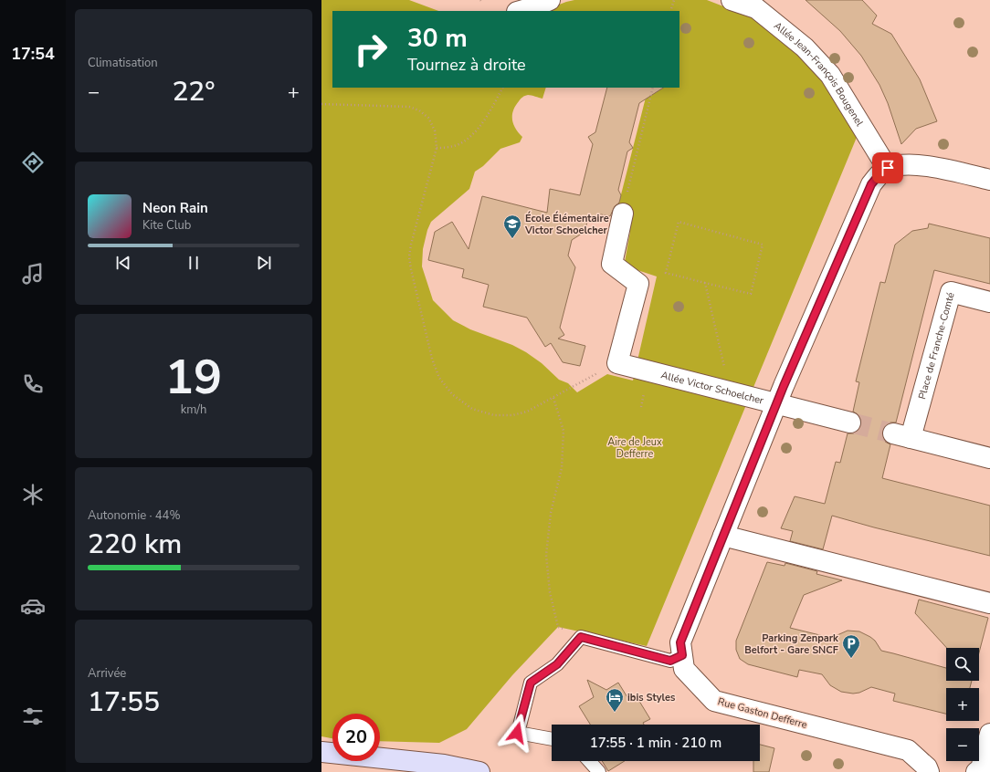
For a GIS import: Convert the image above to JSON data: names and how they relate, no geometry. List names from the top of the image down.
{
  "streets": {
    "street": [
      "Allée Jean-François Bougenel",
      "Place de Franche-Comté",
      "Allée Victor Schoelcher",
      "Rue Gaston Defferre"
    ]
  },
  "crossings": [
    ["Allée Jean-François Bougenel", "Rue Gaston Defferre"],
    ["Allée Victor Schoelcher", "Rue Gaston Defferre"]
  ],
  "parks": ["Aire de Jeux Defferre"],
  "places": {
    "school or university": ["École Élémentaire Victor Schoelcher"],
    "parking": ["Parking Zenpark Belfort - Gare SNCF"],
    "hotel": ["ibis Styles"]
  },
  "page": {
    "tabs": "17:54",
    "tile": [
      "Climatisation",
      ["19", "km/h"],
      ["Autonomie · 44%", "220 km"],
      ["Arrivée", "17:55"]
    ],
    "turn": ["30 m", "Tournez à droite"],
    "heat": ["−", "22°", "+"],
    "song": ["Neon Rain", "Kite Club"],
    "map_buttons": ["+", "−"],
    "limit": "20",
    "trip": "17:55 · 1 min · 210 m"
  }
}
